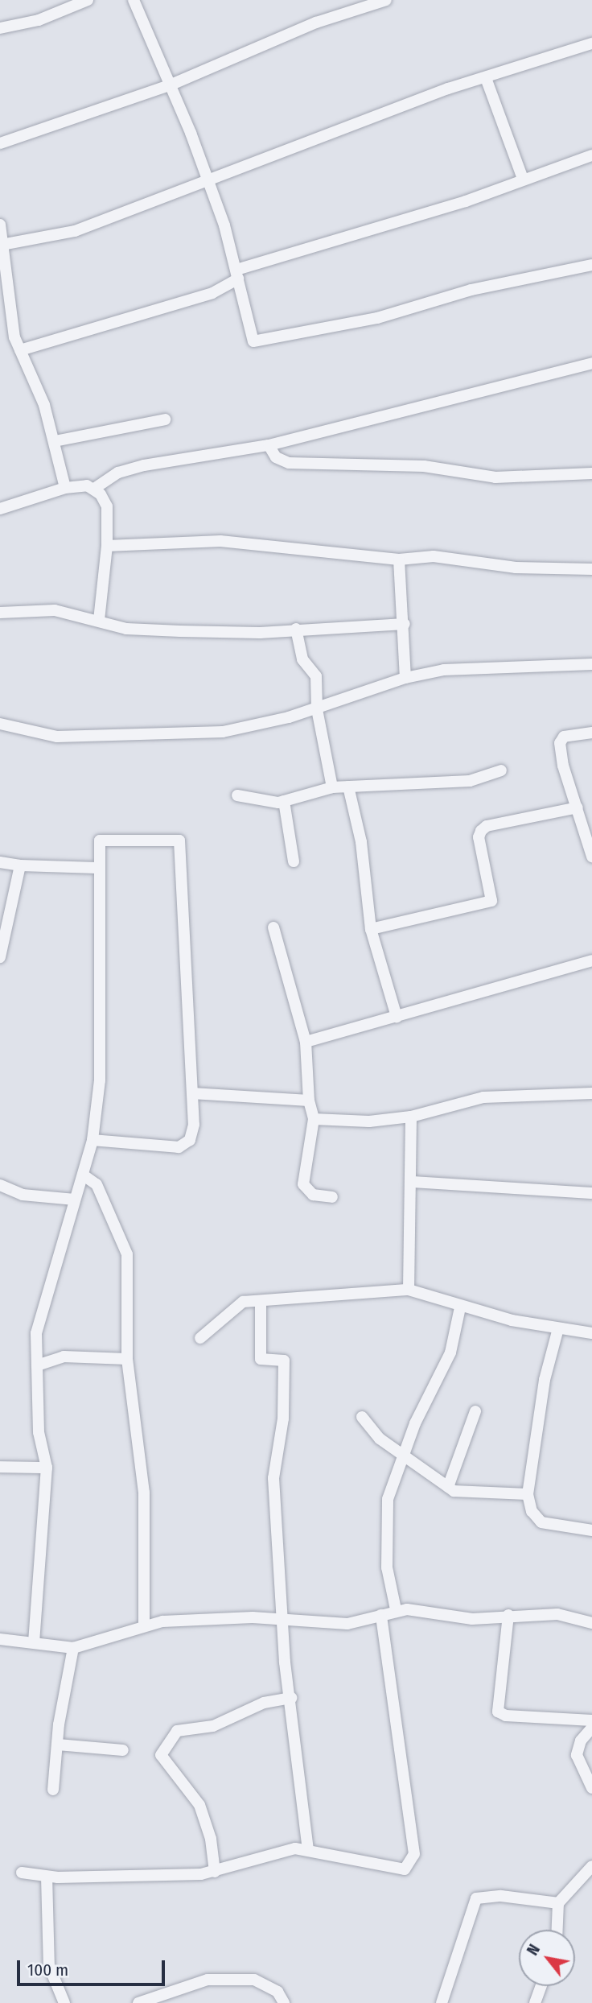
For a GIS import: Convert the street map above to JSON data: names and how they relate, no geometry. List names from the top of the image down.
{
  "scale_bar": "100 m",
  "north": "top left"
}
